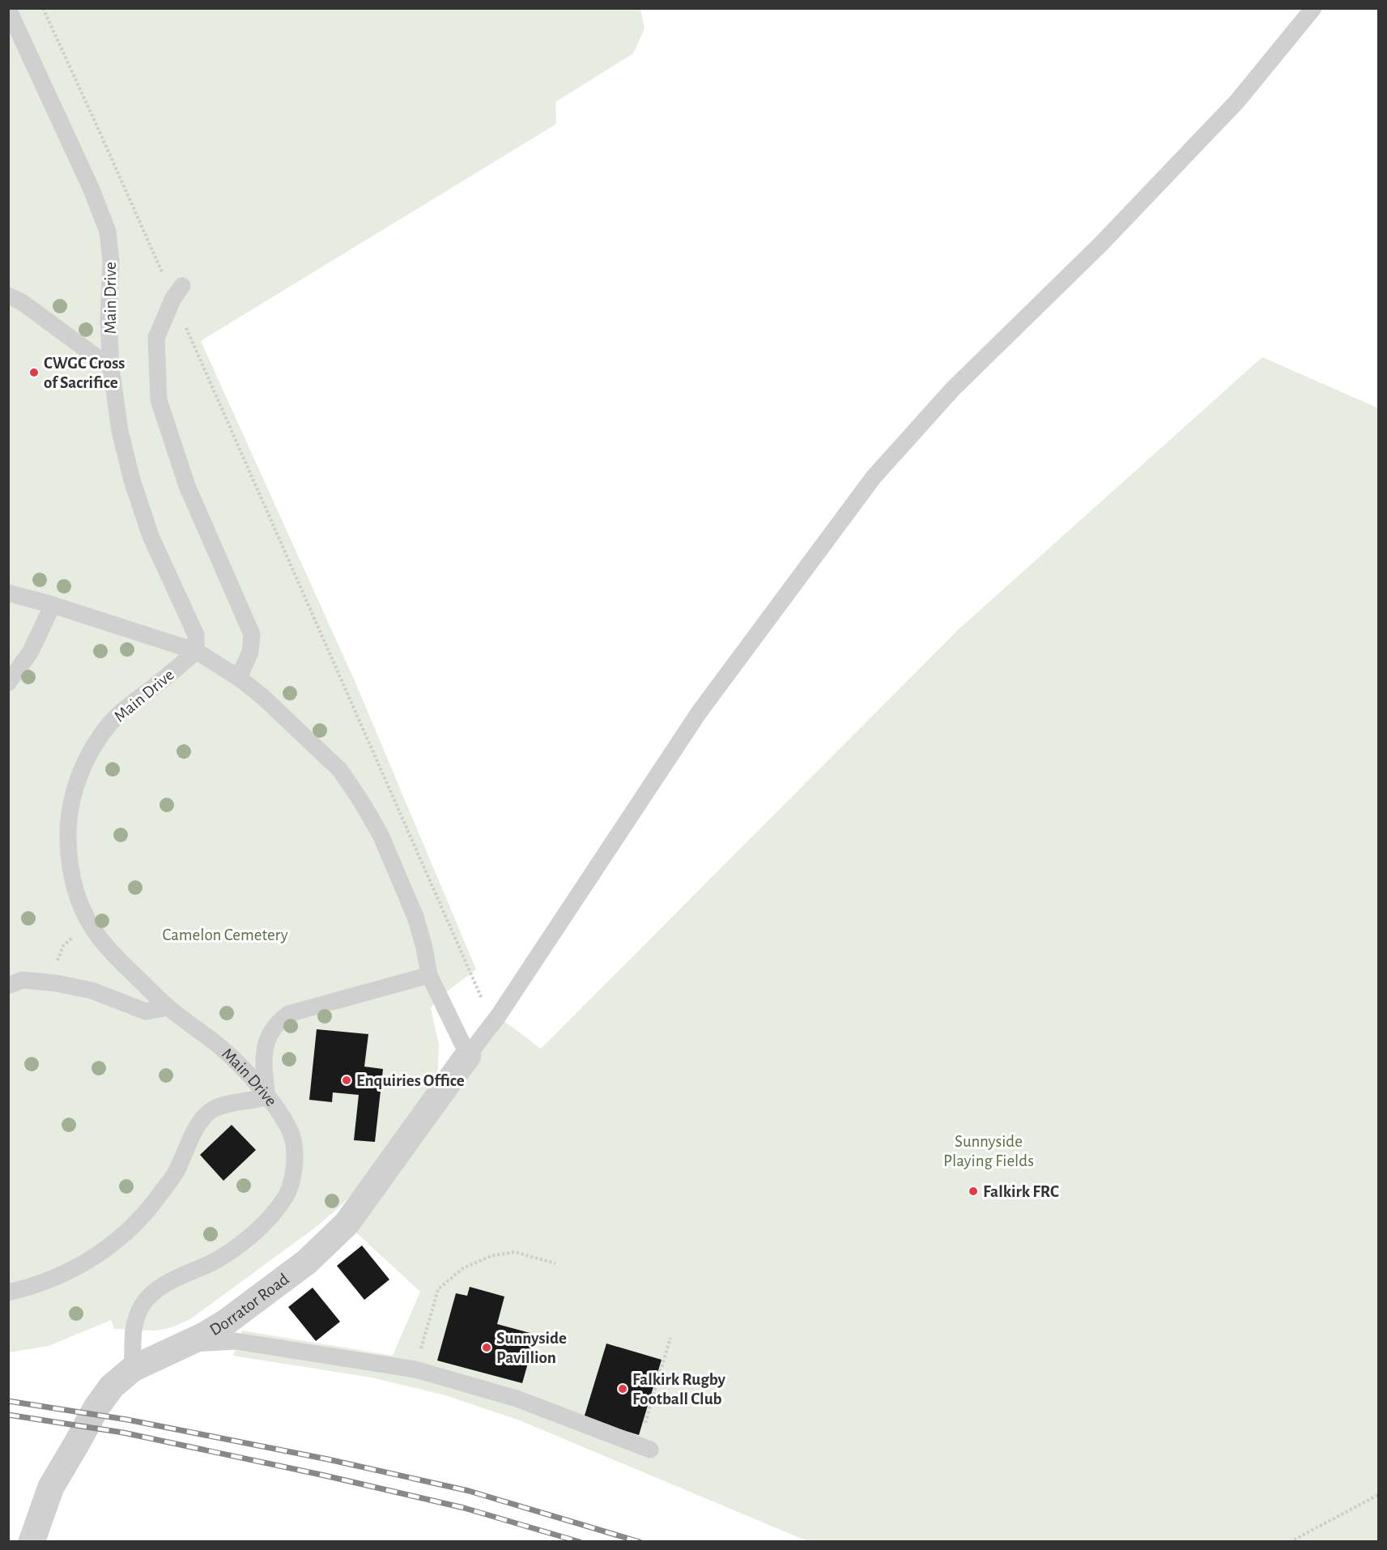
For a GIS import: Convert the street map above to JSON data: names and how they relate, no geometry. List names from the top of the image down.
{
  "streets": {
    "street": ["Dorrator Road"],
    "lane": ["Main Drive"]
  },
  "crossings": [
    ["Main Drive", "Dorrator Road"]
  ],
  "parks": ["Camelon Cemetery", "Sunnyside Playing Fields"],
  "places": [
    "CWGC Cross of Sacrifice",
    "Enquiries Office",
    "Falkirk FRC",
    "Sunnyside Pavillion",
    "Falkirk Rugby Football Club"
  ]
}
